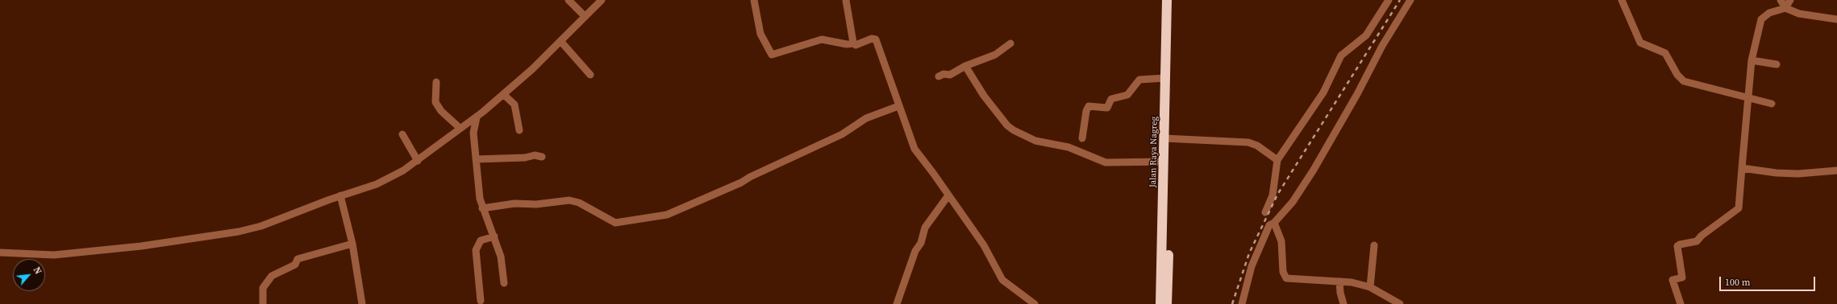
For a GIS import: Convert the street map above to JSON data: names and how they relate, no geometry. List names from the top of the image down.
{
  "streets": {
    "highway": ["Jalan Raya Nagreg"]
  },
  "scale_bar": "100 m",
  "north": "top right"
}
